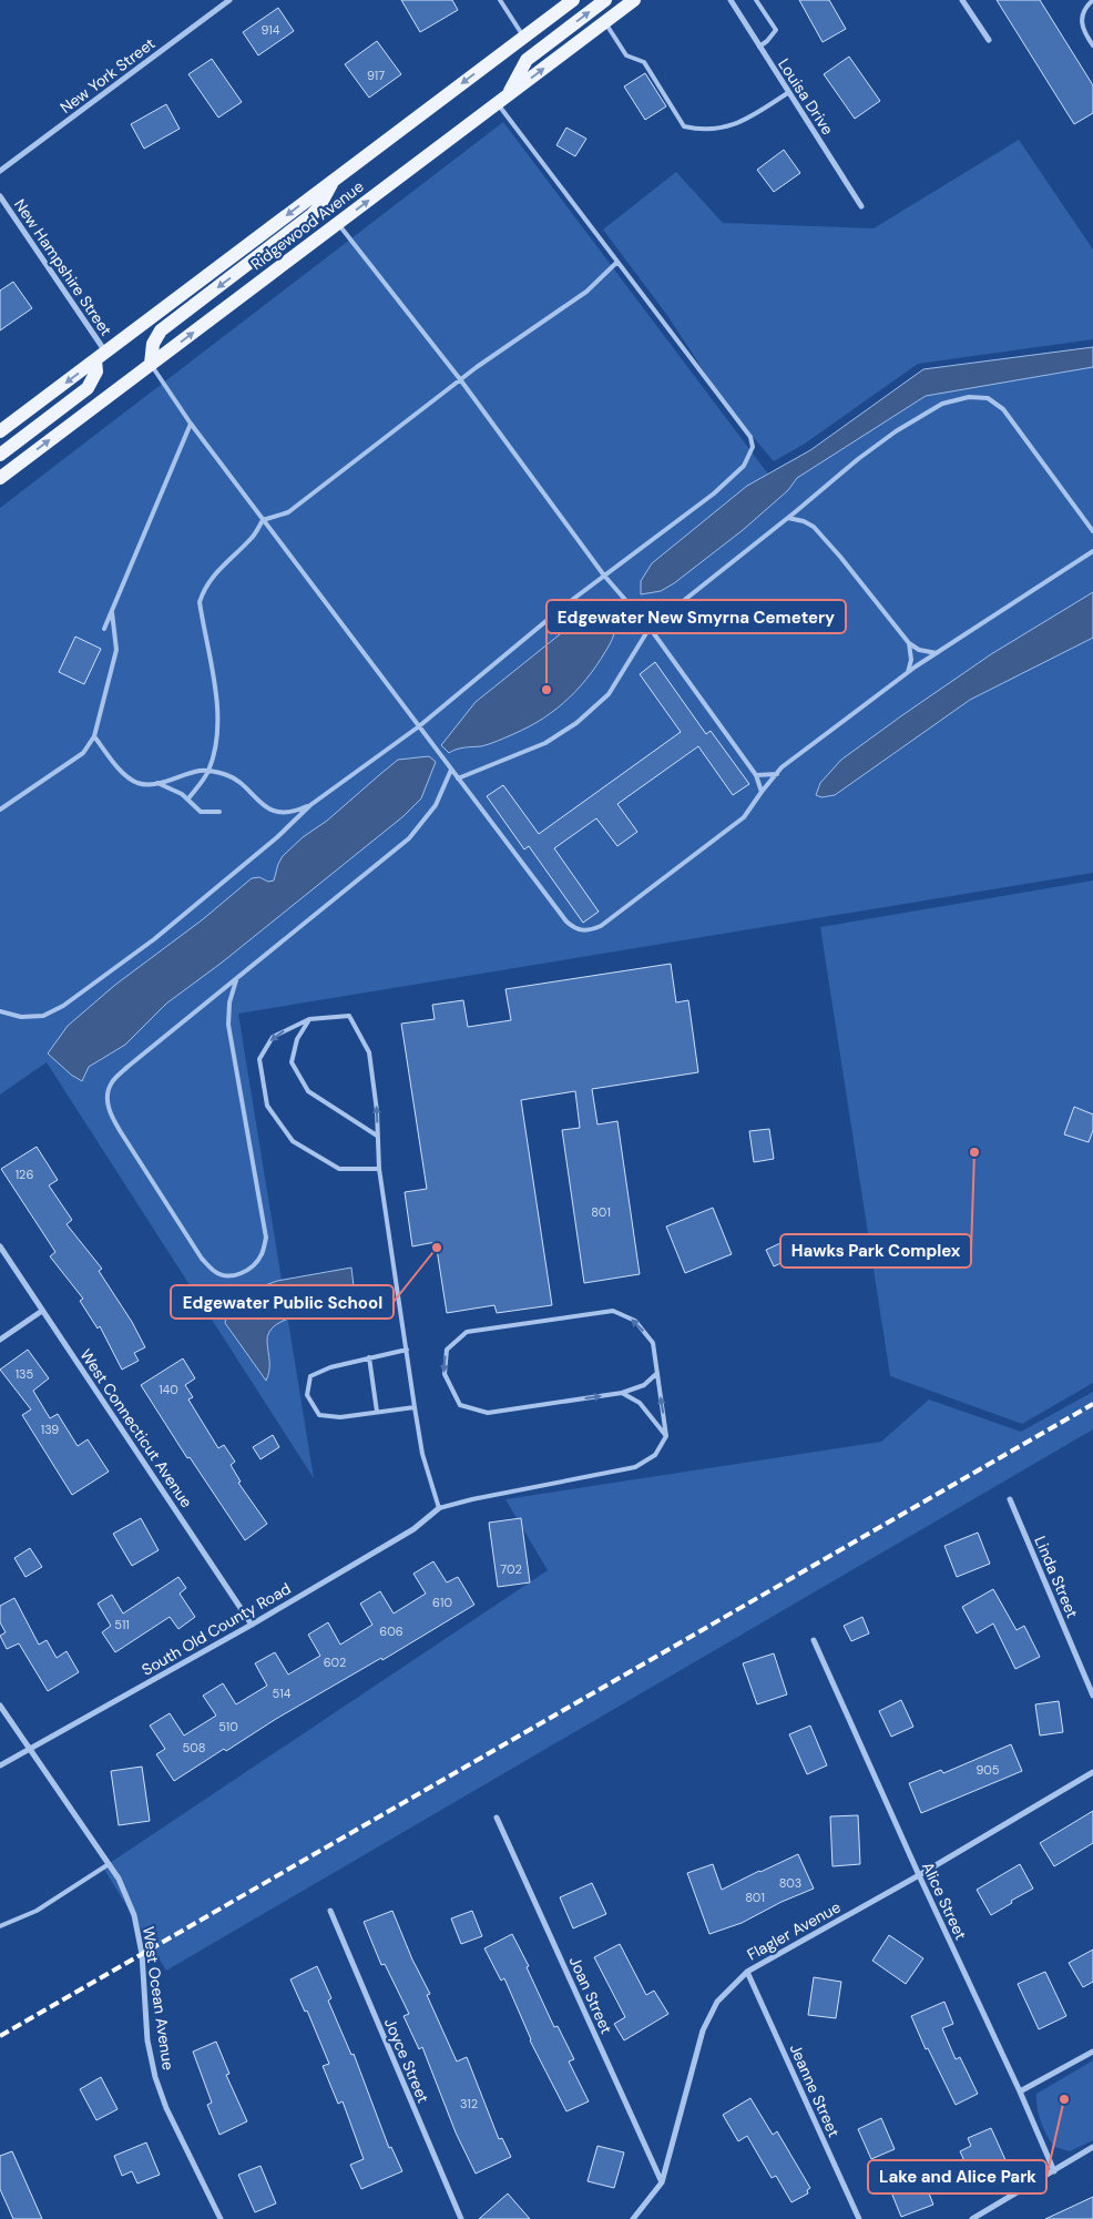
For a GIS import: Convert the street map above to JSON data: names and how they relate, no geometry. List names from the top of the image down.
{
  "streets": {
    "main road": ["Ridgewood Avenue"],
    "street": [
      "New York Street",
      "Louisa Drive",
      "New Hampshire Street",
      "West Connecticut Avenue",
      "Linda Street",
      "South Old County Road",
      "Alice Street",
      "Flagler Avenue",
      "Joan Street",
      "West Ocean Avenue",
      "Joyce Street",
      "Jeanne Street"
    ]
  },
  "crossings": [
    ["Ridgewood Avenue", "New Hampshire Street"],
    ["West Connecticut Avenue", "South Old County Road"],
    ["South Old County Road", "West Ocean Avenue"],
    ["Alice Street", "Flagler Avenue"],
    ["Flagler Avenue", "Joan Street"],
    ["Flagler Avenue", "Jeanne Street"]
  ],
  "places": [
    "Edgewater New Smyrna Cemetery",
    "Hawks Park Complex",
    "Edgewater Public School",
    "Lake and Alice Park"
  ],
  "house_numbers": [
    "914",
    "917",
    "126",
    "801",
    "135",
    "140",
    "139",
    "702",
    "610",
    "511",
    "606",
    "602",
    "514",
    "510",
    "508",
    "905",
    "803",
    "801",
    "312"
  ]
}
